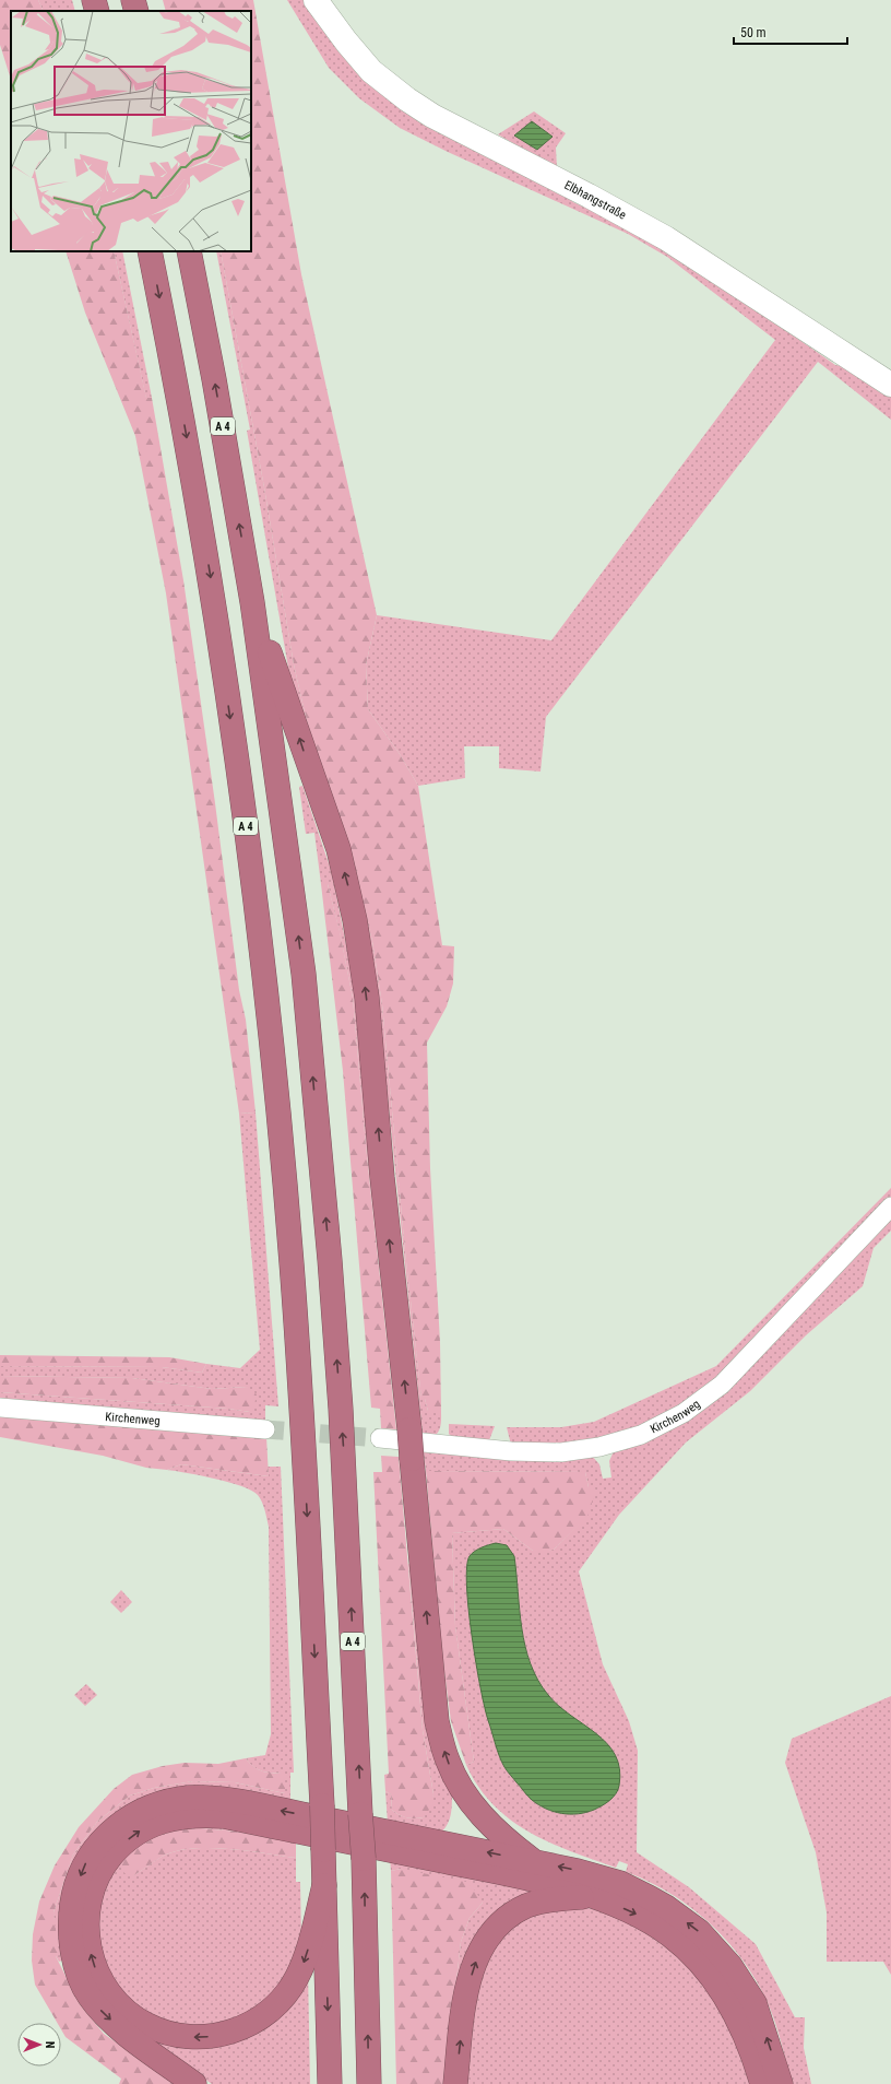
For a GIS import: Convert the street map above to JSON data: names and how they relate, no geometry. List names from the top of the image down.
{
  "streets": {
    "highway": ["A 4"],
    "street": ["Elbhangstraße", "Kirchenweg"]
  },
  "scale_bar": "50 m",
  "north": "right"
}
